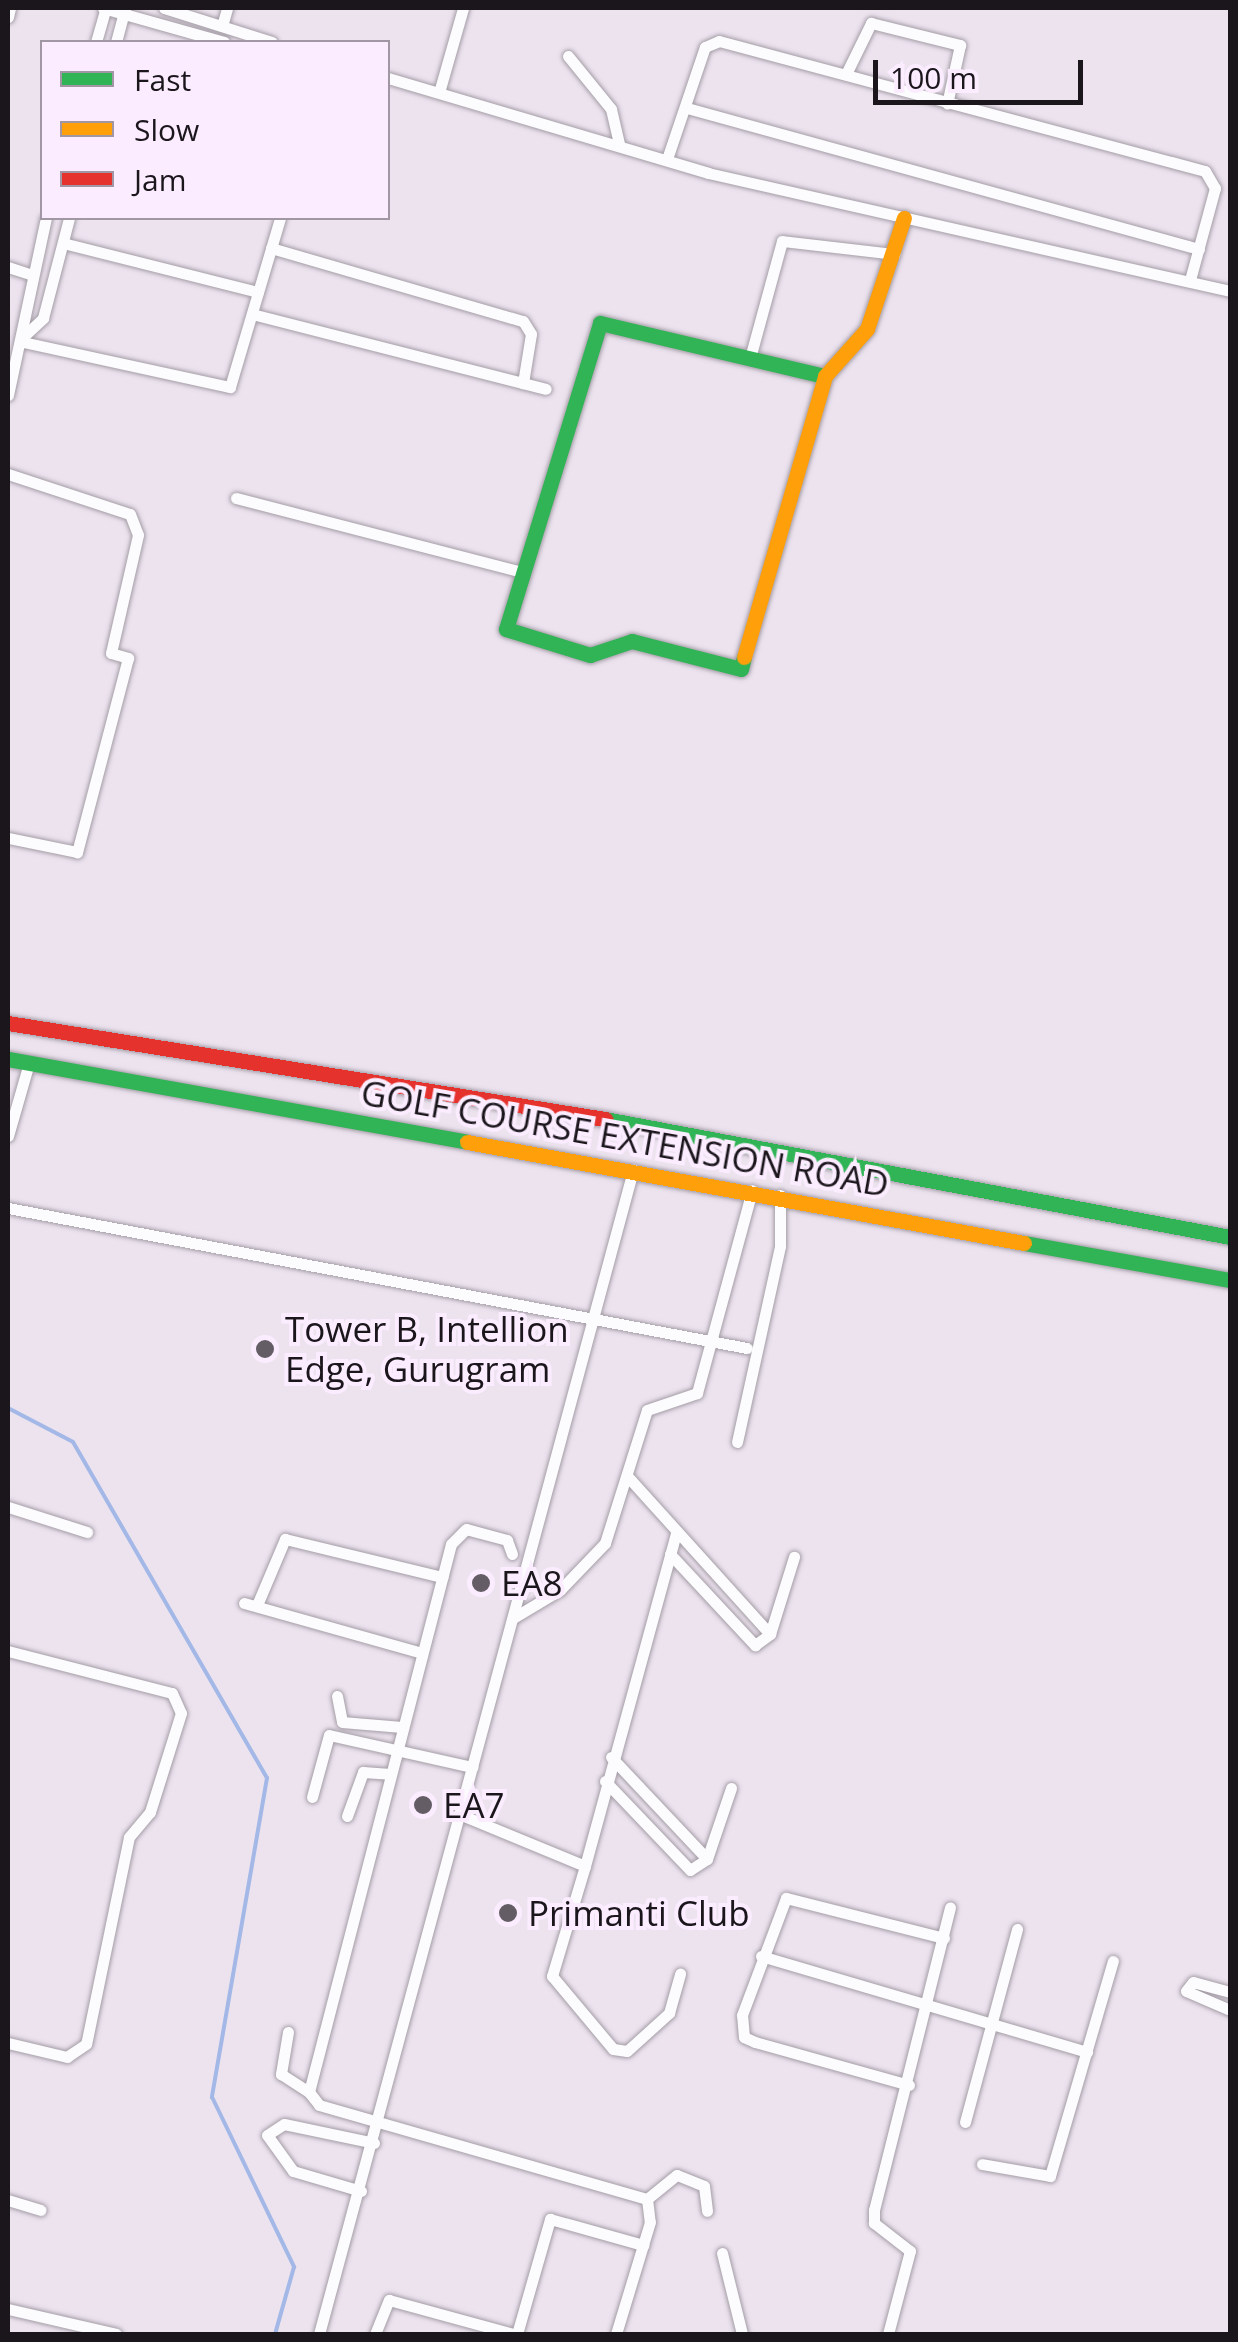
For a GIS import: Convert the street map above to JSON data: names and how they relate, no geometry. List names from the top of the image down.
{
  "streets": {
    "main road": ["GOLF COURSE EXTENSION ROAD"]
  },
  "places": [
    "Tower B, Intellion Edge, Gurugram",
    "EA8",
    "EA7",
    "Primanti Club"
  ],
  "legend": ["Fast", "Slow", "Jam"],
  "scale_bar": "100 m"
}
